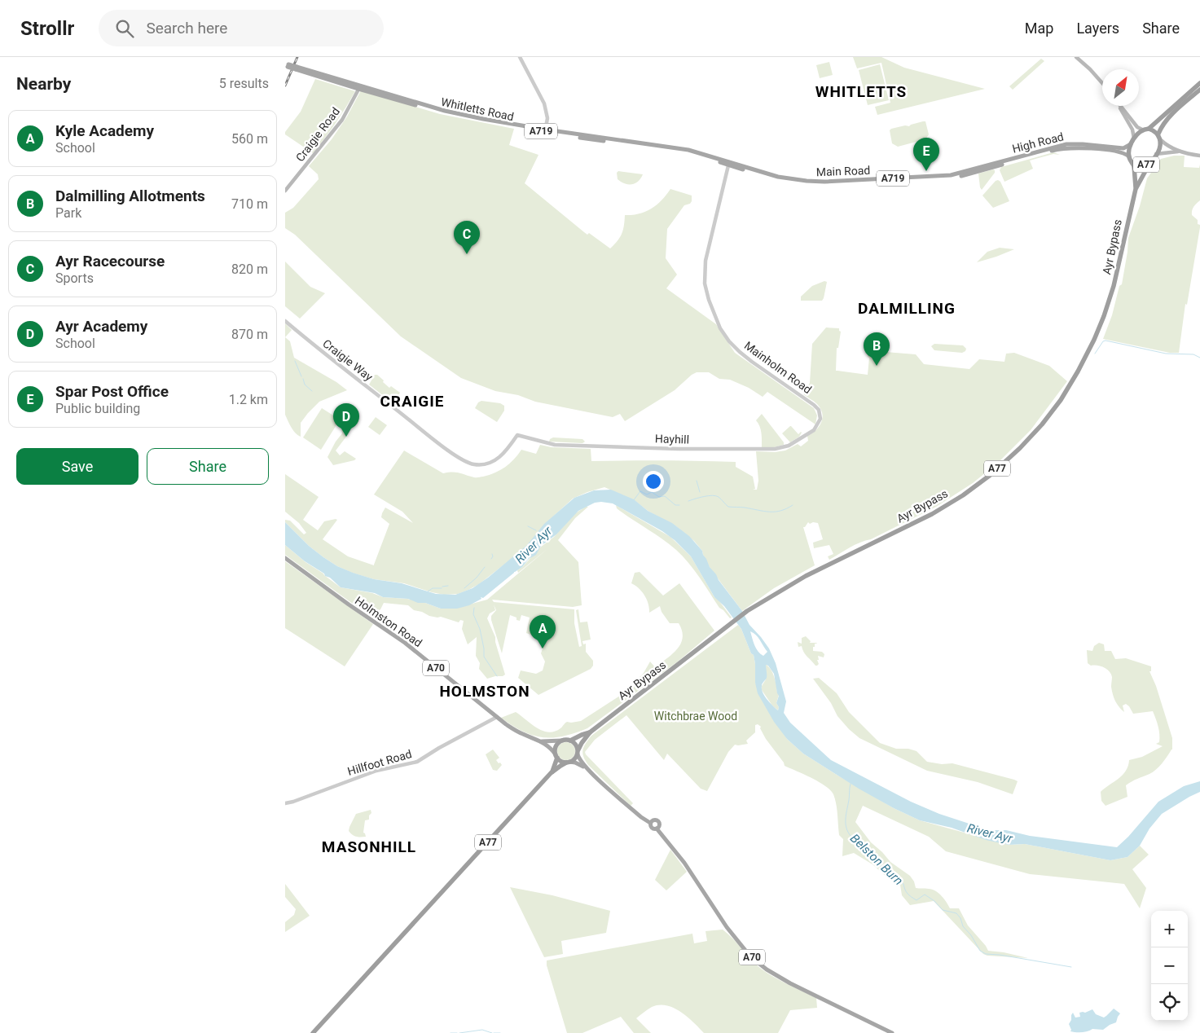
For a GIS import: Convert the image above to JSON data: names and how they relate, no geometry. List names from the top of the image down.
{
  "streets": {
    "highway": ["A77", "Ayr Bypass"],
    "main road": [
      "Whitletts Road",
      "A719",
      "Craigie Road",
      "High Road",
      "Main Road",
      "Holmston Road",
      "A70"
    ],
    "street": [
      "Craigie Way",
      "Mainholm Road",
      "Hayhill",
      "Hillfoot Road"
    ]
  },
  "crossings": [
    ["Whitletts Road", "Craigie Road"],
    ["Whitletts Road", "Main Road"],
    ["Whitletts Road", "Mainholm Road"],
    ["High Road", "A77"],
    ["High Road", "Main Road"],
    ["High Road", "Ayr Bypass"],
    ["A77", "Ayr Bypass"],
    ["A77", "A70"],
    ["Ayr Bypass", "A70"],
    ["Craigie Way", "Hayhill"],
    ["Mainholm Road", "Hayhill"],
    ["Holmston Road", "A70"],
    ["Holmston Road", "Hillfoot Road"]
  ],
  "districts": [
    "WHITLETTS",
    "DALMILLING",
    "CRAIGIE",
    "HOLMSTON",
    "MASONHILL"
  ],
  "water": ["River Ayr", "Belston Burn"],
  "parks": ["Witchbrae Wood"],
  "north": "top right",
  "page": {
    "header": "Strollr",
    "search": "Search here",
    "nav": ["Map", "Layers", "Share"],
    "heading": ["Nearby", "5 results"],
    "list": [
      {
        "mark": "A",
        "name": "Kyle Academy",
        "note": "School",
        "value": "560 m"
      },
      {
        "mark": "B",
        "name": "Dalmilling Allotments",
        "note": "Park",
        "value": "710 m"
      },
      {
        "mark": "C",
        "name": "Ayr Racecourse",
        "note": "Sports",
        "value": "820 m"
      },
      {
        "mark": "D",
        "name": "Ayr Academy",
        "note": "School",
        "value": "870 m"
      },
      {
        "mark": "E",
        "name": "Spar Post Office",
        "note": "Public building",
        "value": "1.2 km"
      }
    ],
    "pins": [
      "E",
      "C",
      "B",
      "D",
      "A"
    ],
    "buttons": ["Save", "Share"],
    "map_buttons": ["+", "−"]
  }
}
